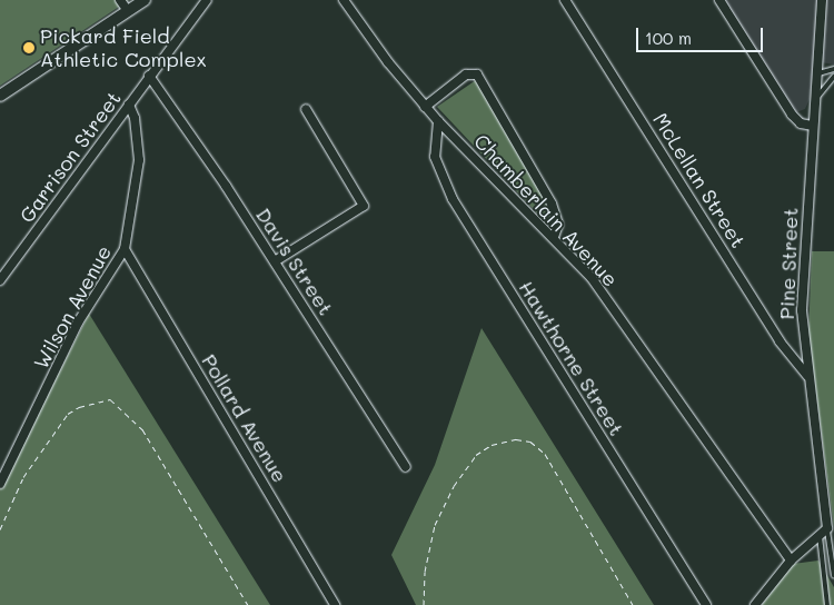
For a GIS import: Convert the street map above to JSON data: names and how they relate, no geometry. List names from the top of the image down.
{
  "streets": {
    "street": [
      "Garrison Street",
      "McLellan Street",
      "Chamberlain Avenue",
      "Davis Street",
      "Pine Street",
      "Wilson Avenue",
      "Hawthorne Street",
      "Pollard Avenue"
    ]
  },
  "crossings": [
    ["Garrison Street", "Davis Street"],
    ["Garrison Street", "Wilson Avenue"],
    ["McLellan Street", "Pine Street"],
    ["Chamberlain Avenue", "Hawthorne Street"],
    ["Wilson Avenue", "Pollard Avenue"]
  ],
  "places": ["Pickard Field Athletic Complex"],
  "scale_bar": "100 m"
}
